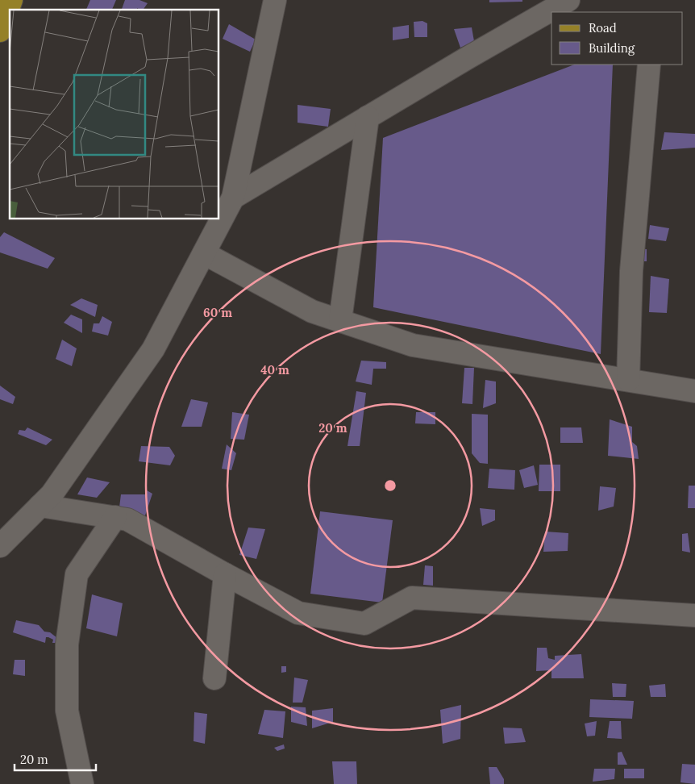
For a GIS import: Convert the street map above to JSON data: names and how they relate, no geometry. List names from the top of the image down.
{
  "legend": ["Road", "Building"],
  "scale_bar": "20 m",
  "rings": ["60 m", "40 m", "20 m"]
}
